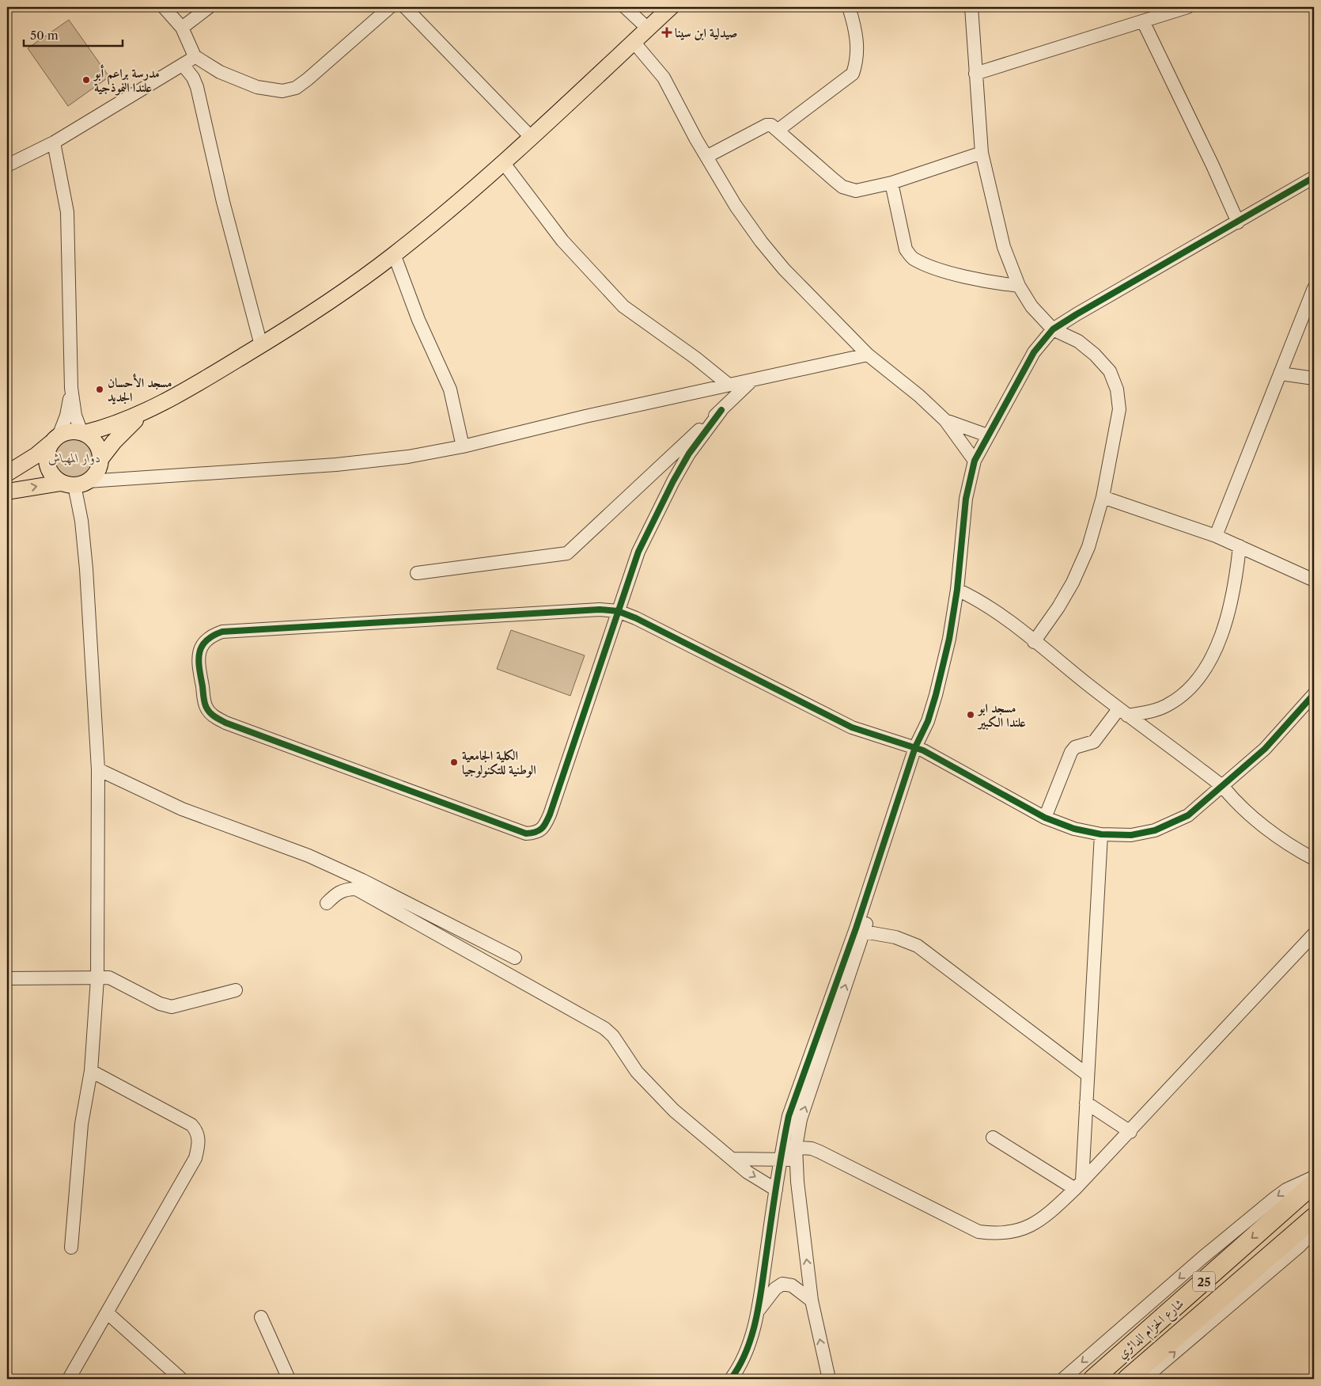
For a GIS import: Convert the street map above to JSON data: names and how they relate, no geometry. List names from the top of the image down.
{
  "streets": {
    "highway": ["25", "شارع الحزام الدائري"]
  },
  "parks": ["دوار المهباش"],
  "places": {
    "health": ["صيدلية ابن سينا"],
    "other": [
      "مدرسة براعم أبو علندا النموذجية",
      "مسجد الأحسان الجديد",
      "مسجد ابو علندا الكبير",
      "الكلية الجامعية الوطنية للتكنولوجيا"
    ]
  },
  "scale_bar": "50 m"
}
